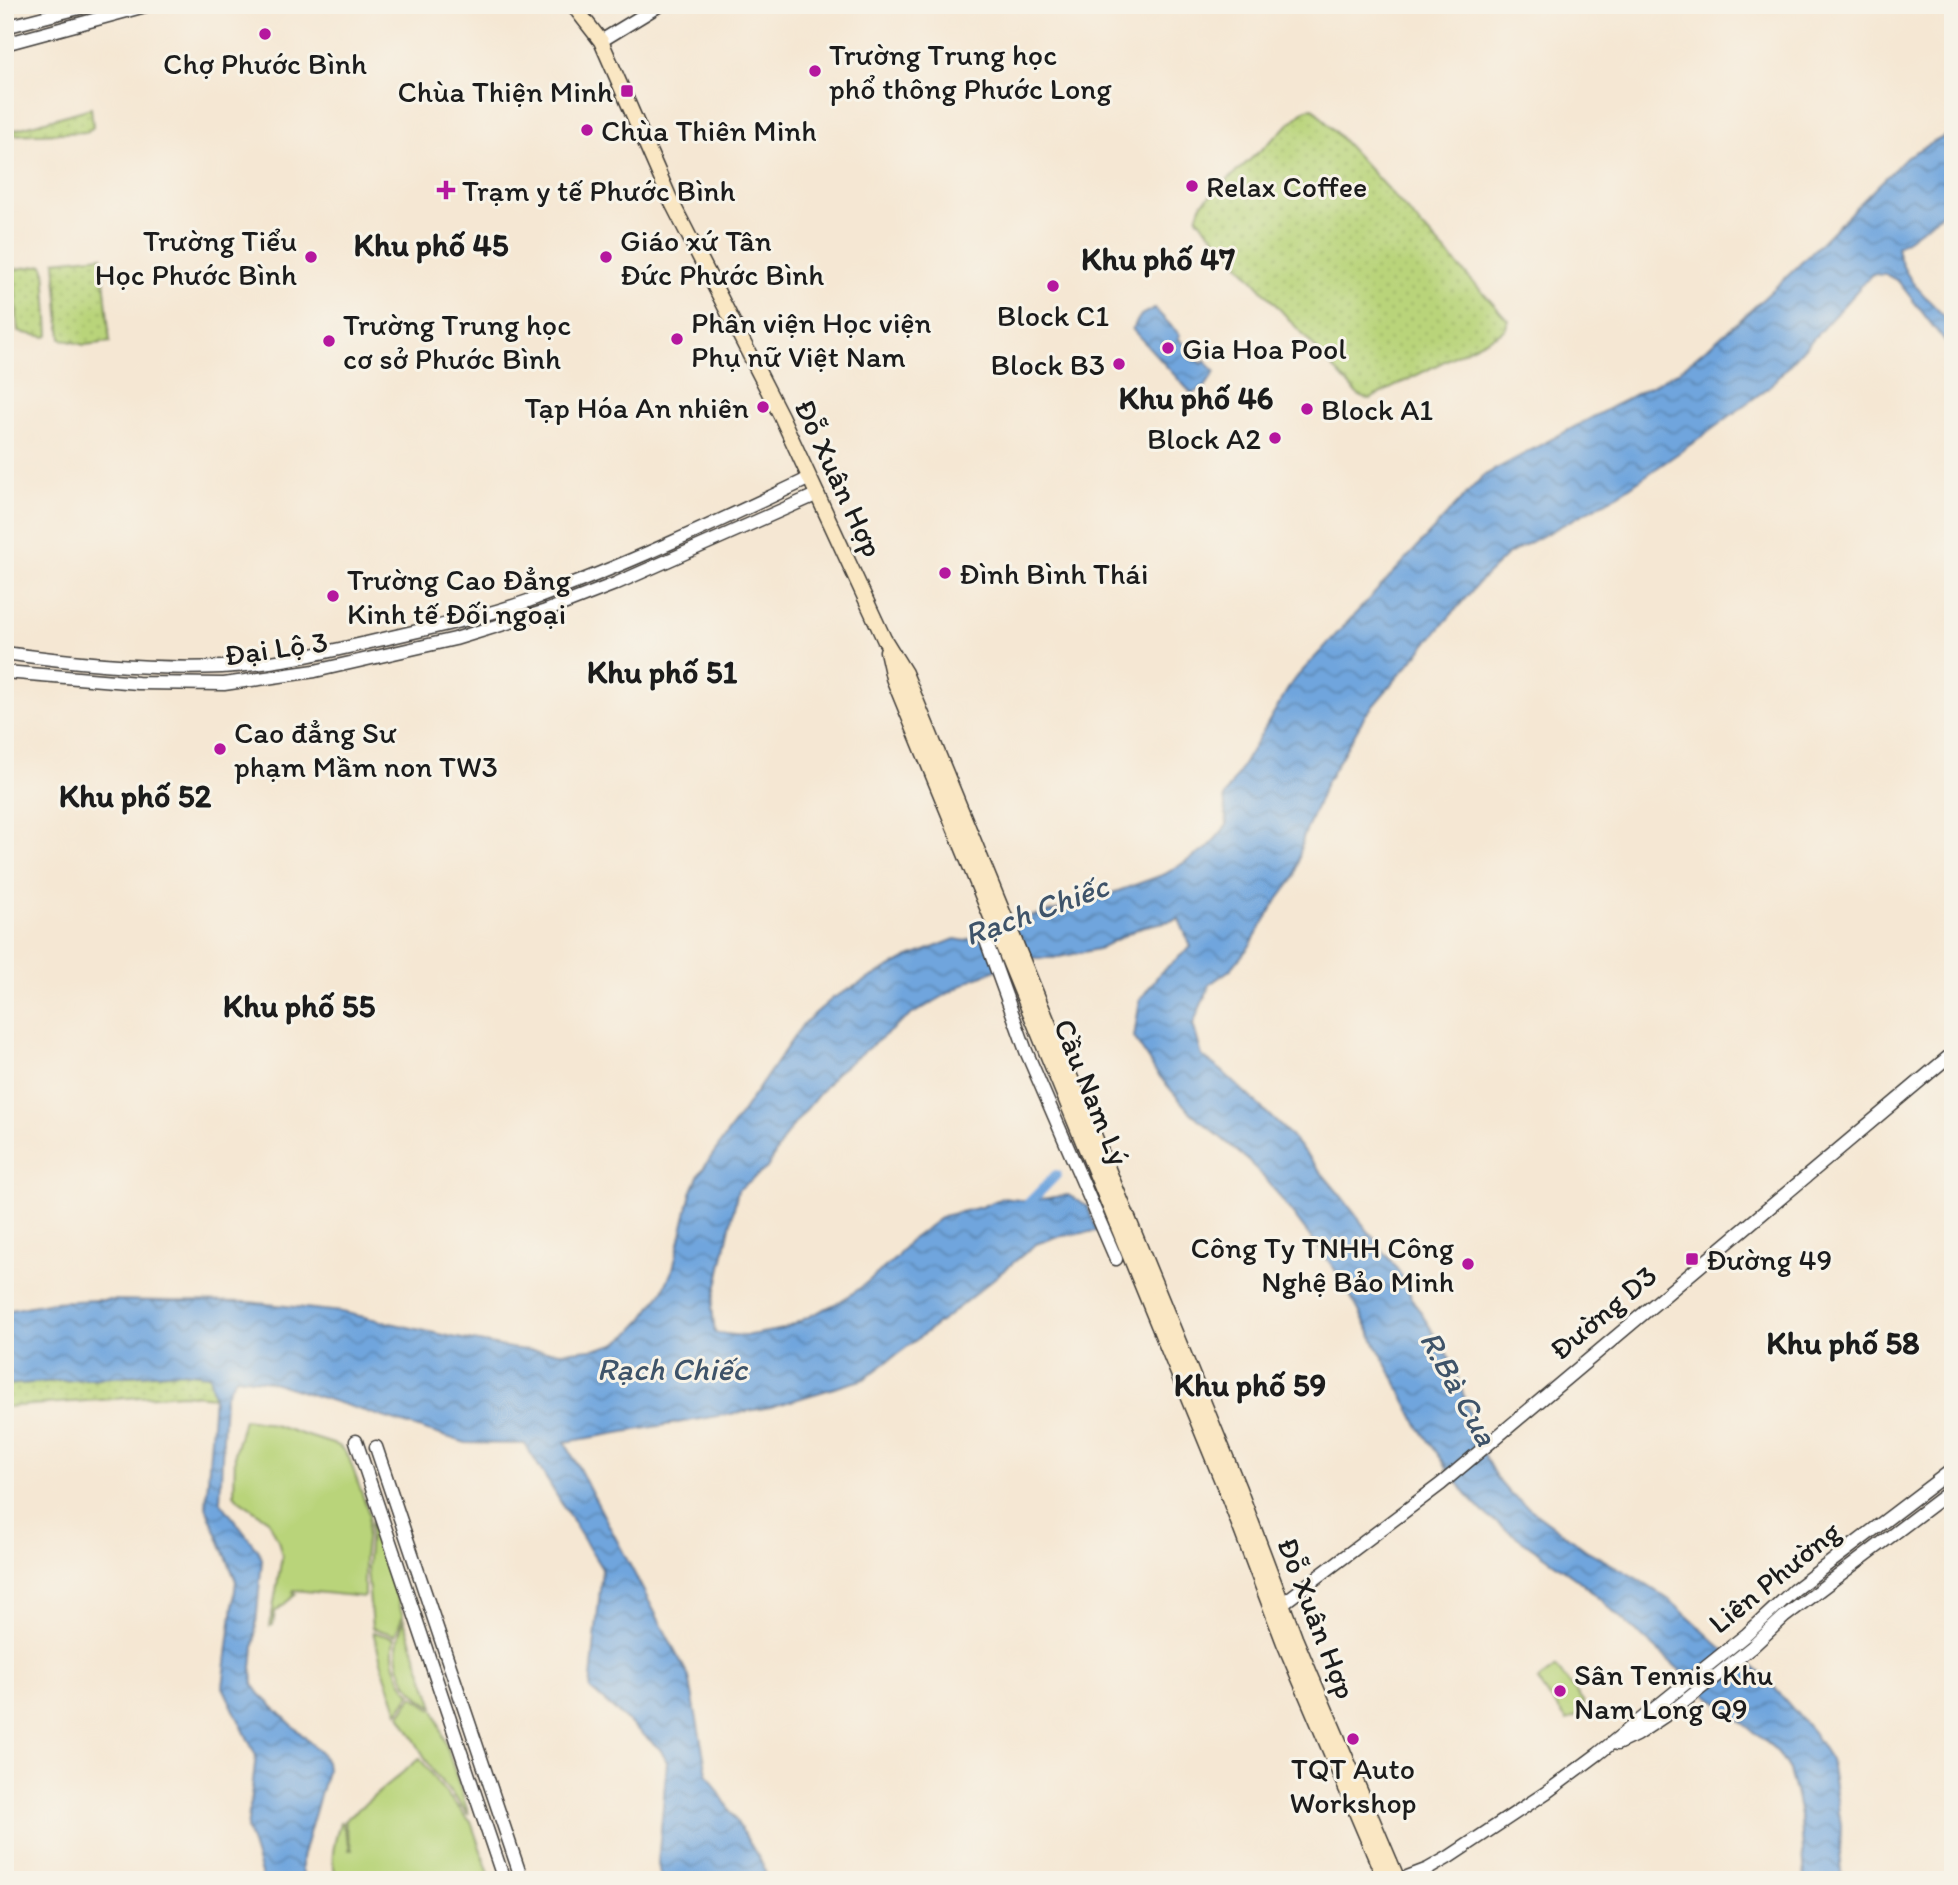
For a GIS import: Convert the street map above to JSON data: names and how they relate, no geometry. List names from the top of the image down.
{
  "streets": {
    "main road": ["Đỗ Xuân Hợp", "Cầu Nam Lý"],
    "street": ["Đại Lộ 3", "Đường D3", "Liên Phường"]
  },
  "crossings": [
    ["Đỗ Xuân Hợp", "Đại Lộ 3"],
    ["Đỗ Xuân Hợp", "Cầu Nam Lý"],
    ["Đỗ Xuân Hợp", "Đường D3"],
    ["Đỗ Xuân Hợp", "Liên Phường"]
  ],
  "districts": [
    "Khu phố 45",
    "Khu phố 47",
    "Khu phố 46",
    "Khu phố 51",
    "Khu phố 52",
    "Khu phố 55",
    "Khu phố 58",
    "Khu phố 59"
  ],
  "water": ["Rạch Chiếc", "R.Bà Cua"],
  "places": {
    "other": [
      "Chợ Phước Bình",
      "Trường Trung học phổ thông Phước Long",
      "Chùa Thiên Minh",
      "Relax Coffee",
      "Trường Tiểu Học Phước Bình",
      "Giáo xứ Tân Đức Phước Bình",
      "Block C1",
      "Phân viện Học viện Phụ nữ Việt Nam",
      "Trường Trung học cơ sở Phước Bình",
      "Gia Hoa Pool",
      "Block B3",
      "Tạp Hóa An nhiên",
      "Block A1",
      "Block A2",
      "Đình Bình Thái",
      "Trường Cao Đẳng Kinh tế Đối ngoại",
      "Cao đẳng Sư phạm Mầm non TW3",
      "Công Ty TNHH Công Nghệ Bảo Minh",
      "Sân Tennis Khu Nam Long Q9",
      "TQT Auto Workshop"
    ],
    "transit": ["Chùa Thiện Minh", "Đường 49"],
    "health": ["Trạm y tế Phước Bình"]
  }
}
